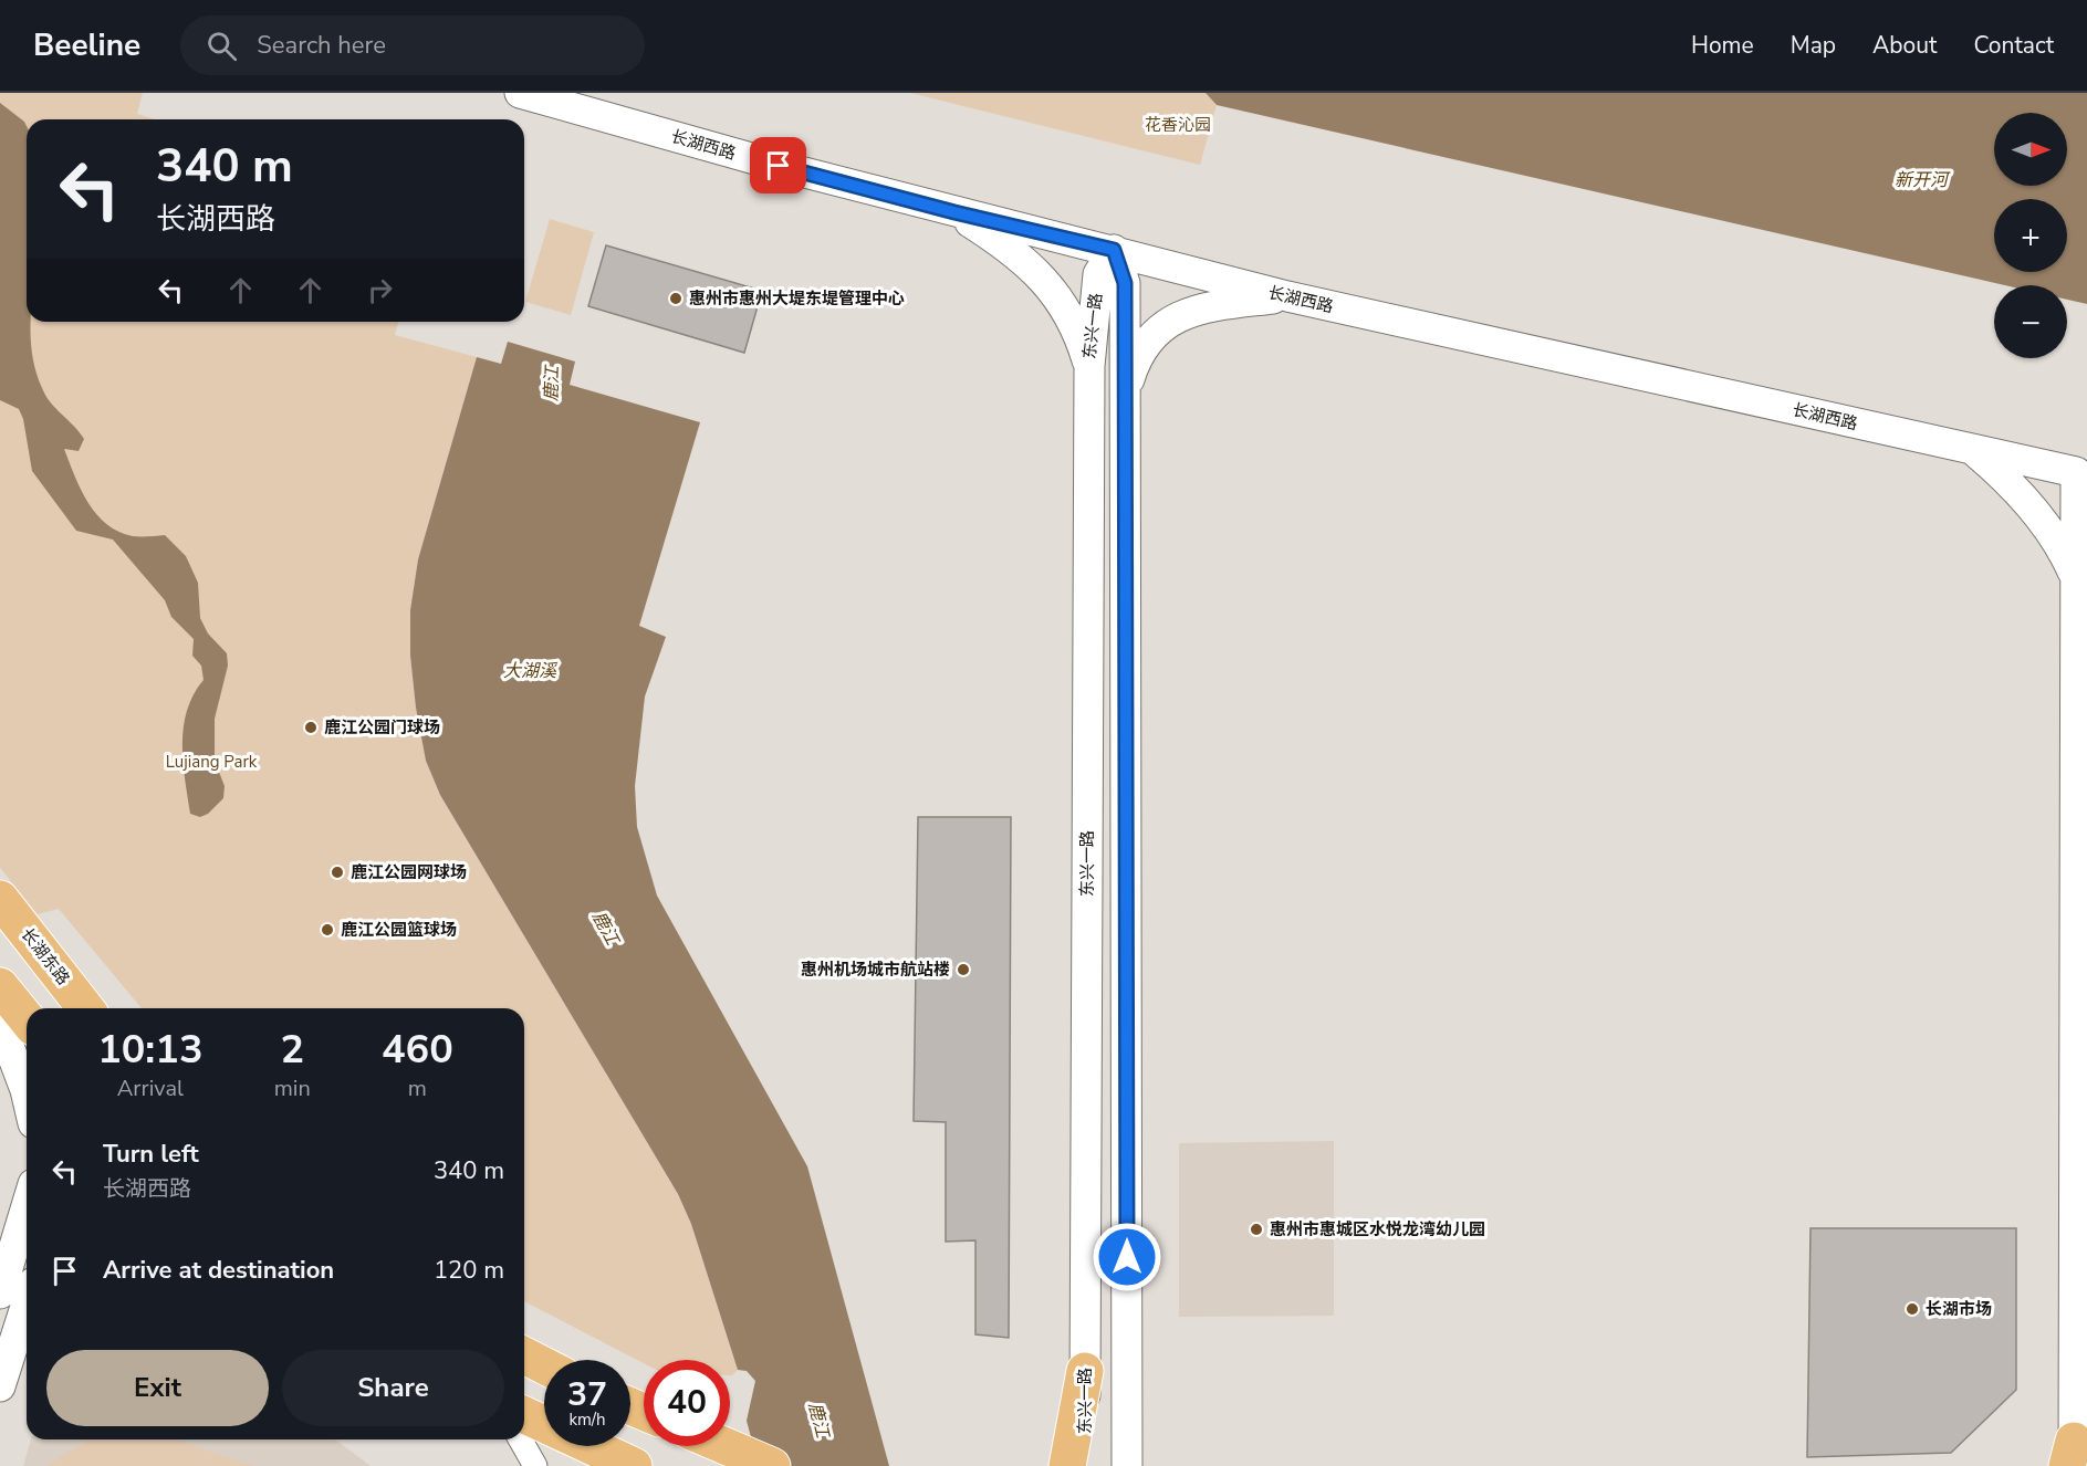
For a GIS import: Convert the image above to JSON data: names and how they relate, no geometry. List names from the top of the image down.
{
  "streets": {
    "main road": ["长湖东路"],
    "street": ["长湖西路", "东兴一路"]
  },
  "crossings": [
    ["长湖西路", "东兴一路"]
  ],
  "water": ["新开河", "鹿江", "大湖溪"],
  "parks": ["花香沁园", "Lujiang Park"],
  "places": [
    "惠州市惠州大堤东堤管理中心",
    "鹿江公园门球场",
    "鹿江公园网球场",
    "鹿江公园篮球场",
    "惠州机场城市航站楼",
    "惠州市惠城区水悦龙湾幼儿园",
    "长湖市场"
  ],
  "north": "right",
  "page": {
    "header": "Beeline",
    "search": "Search here",
    "nav": [
      "Home",
      "Map",
      "About",
      "Contact"
    ],
    "map_buttons": ["+", "−"],
    "turn": ["340 m", "长湖西路"],
    "eta": [
      "10:13",
      "Arrival",
      "2",
      "min",
      "460",
      "m"
    ],
    "list": [
      {
        "name": "Turn left",
        "note": "长湖西路",
        "value": "340 m"
      },
      {
        "name": "Arrive at destination",
        "value": "120 m"
      }
    ],
    "buttons": ["Exit", "Share"],
    "speed": "37 km/h",
    "limit": "40"
  }
}
